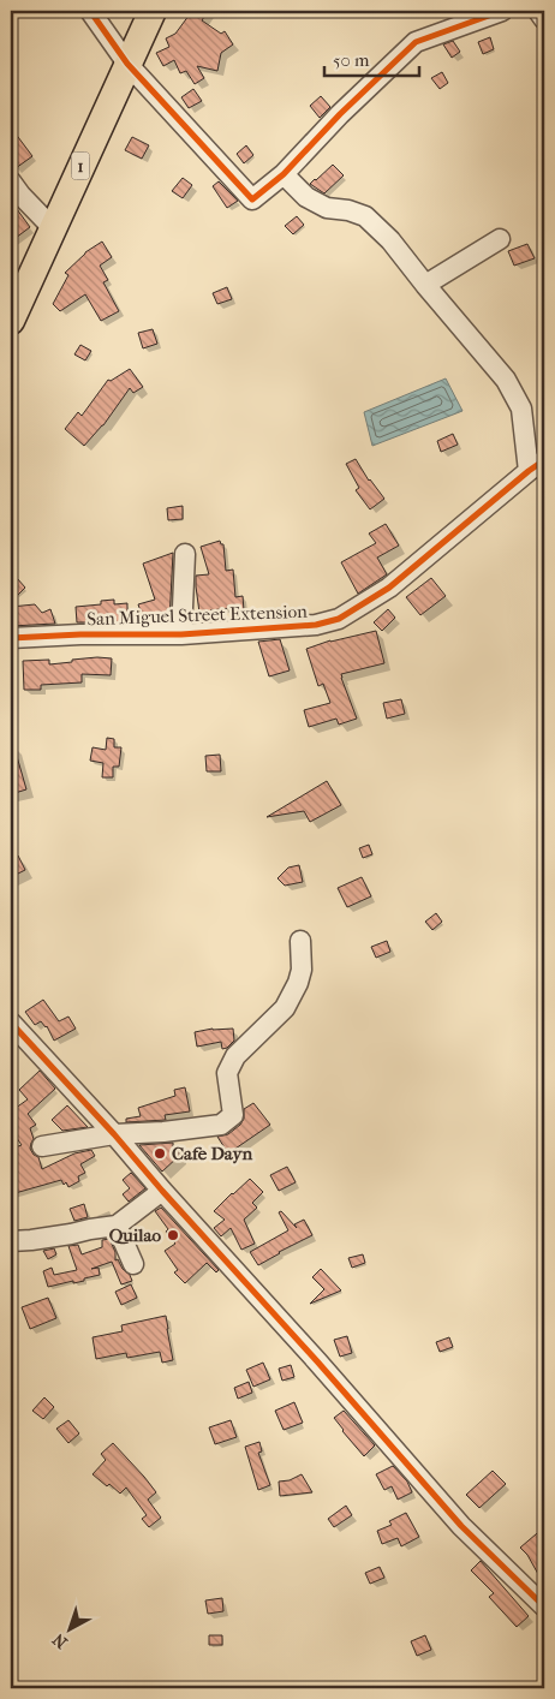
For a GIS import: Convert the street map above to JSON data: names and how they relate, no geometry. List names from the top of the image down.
{
  "streets": {
    "highway": ["1"],
    "street": ["San Miguel Street Extension"]
  },
  "places": ["Cafe Dayn", "Quilao"],
  "scale_bar": "50 m",
  "north": "bottom left"
}
